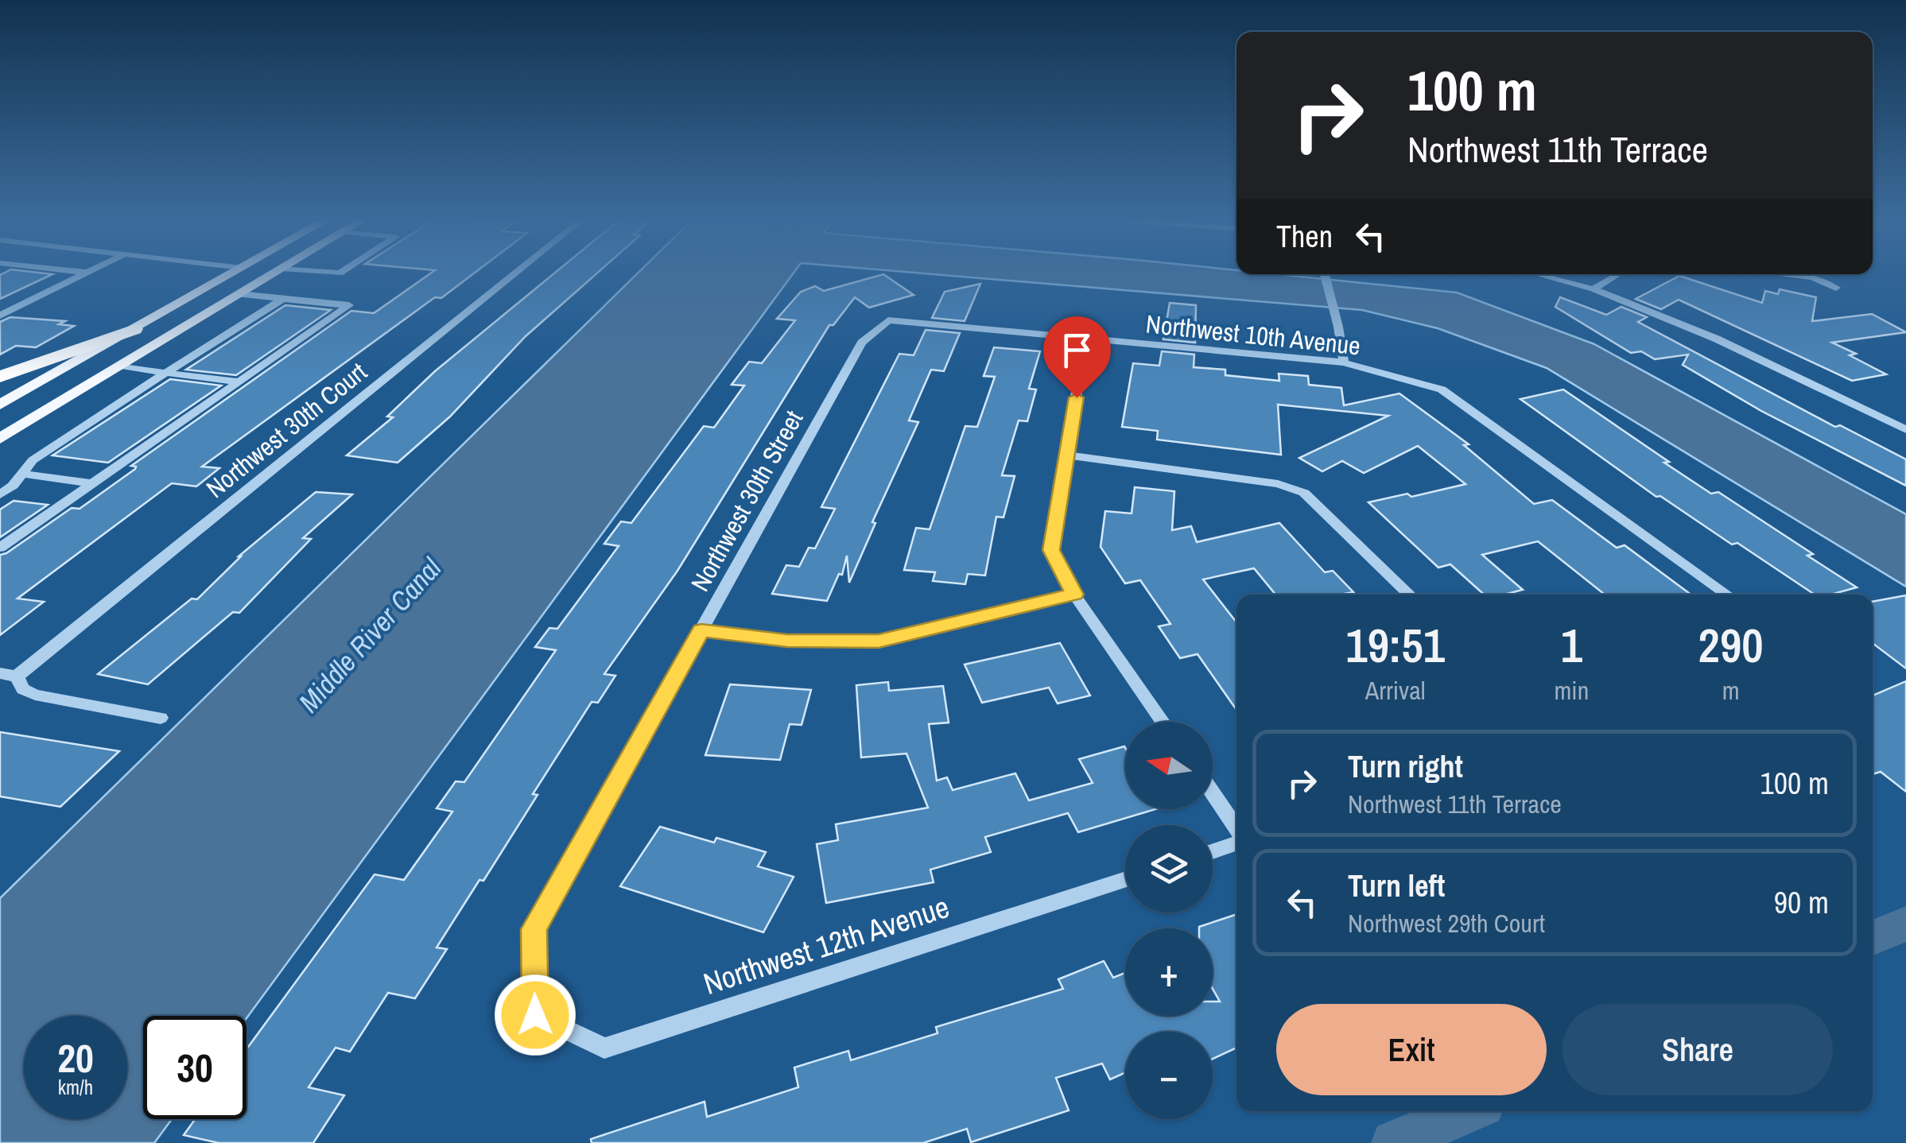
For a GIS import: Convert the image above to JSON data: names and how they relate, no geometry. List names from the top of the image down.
{
  "streets": {
    "street": [
      "Northwest 10th Avenue",
      "Northwest 30th Court",
      "Northwest 30th Street",
      "Northwest 12th Avenue"
    ]
  },
  "crossings": [
    ["Northwest 10th Avenue", "Northwest 30th Street"],
    ["Northwest 30th Street", "Northwest 12th Avenue"]
  ],
  "water": ["Middle River Canal"],
  "north": "left",
  "page": {
    "turn": ["100 m", "Northwest 11th Terrace"],
    "then": "Then",
    "eta": [
      "19:51",
      "Arrival",
      "1",
      "min",
      "290",
      "m"
    ],
    "map_buttons": ["+", "−"],
    "list": [
      {
        "name": "Turn right",
        "note": "Northwest 11th Terrace",
        "value": "100 m"
      },
      {
        "name": "Turn left",
        "note": "Northwest 29th Court",
        "value": "90 m"
      }
    ],
    "buttons": ["Exit", "Share"],
    "speed": "20 km/h",
    "limit": "30"
  }
}
